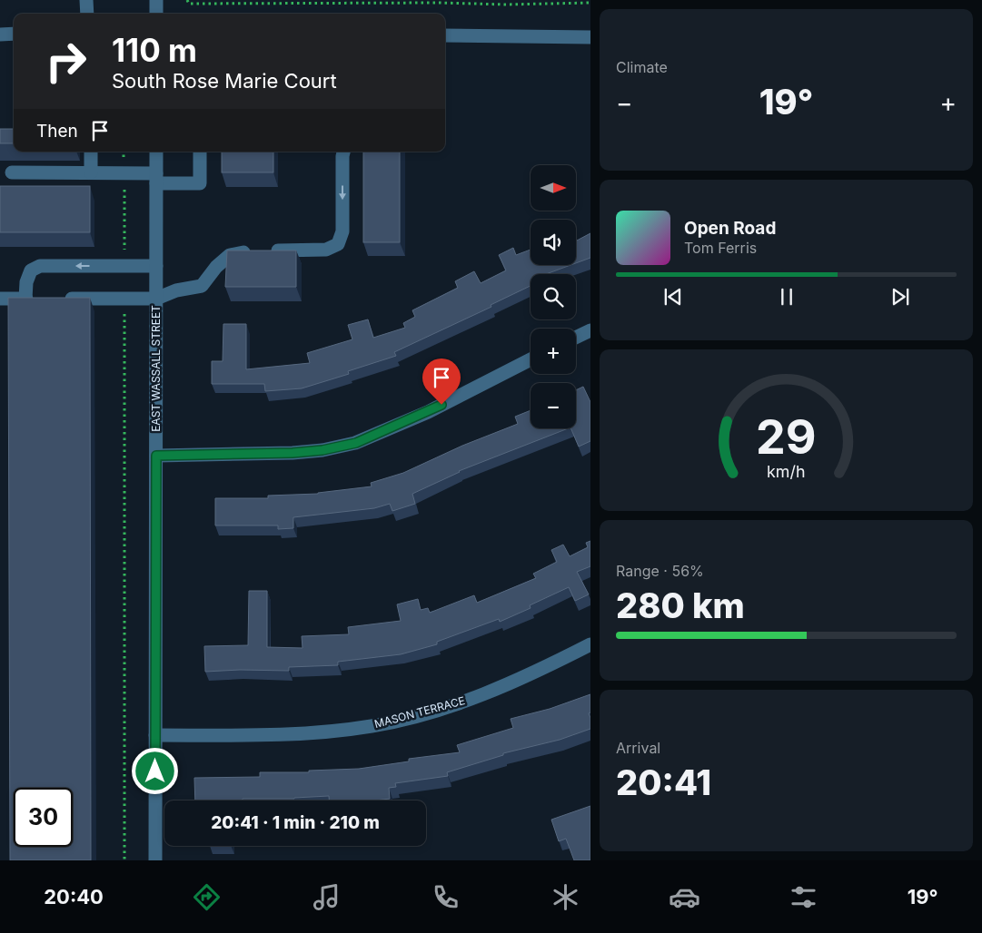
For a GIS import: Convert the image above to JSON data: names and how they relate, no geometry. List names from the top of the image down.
{
  "streets": {
    "street": ["EAST WASSALL STREET", "MASON TERRACE"]
  },
  "crossings": [
    ["EAST WASSALL STREET", "MASON TERRACE"]
  ],
  "north": "right",
  "page": {
    "tile": [
      "Climate",
      ["Range · 56%", "280 km"],
      ["Arrival", "20:41"]
    ],
    "turn": ["110 m", "South Rose Marie Court"],
    "heat": ["−", "19°", "+"],
    "then": "Then",
    "map_buttons": ["+", "−"],
    "song": ["Open Road", "Tom Ferris"],
    "limit": "30",
    "trip": "20:41 · 1 min · 210 m",
    "tabs": ["20:40", "19°"],
    "gauge": ["29", "km/h"]
  }
}
